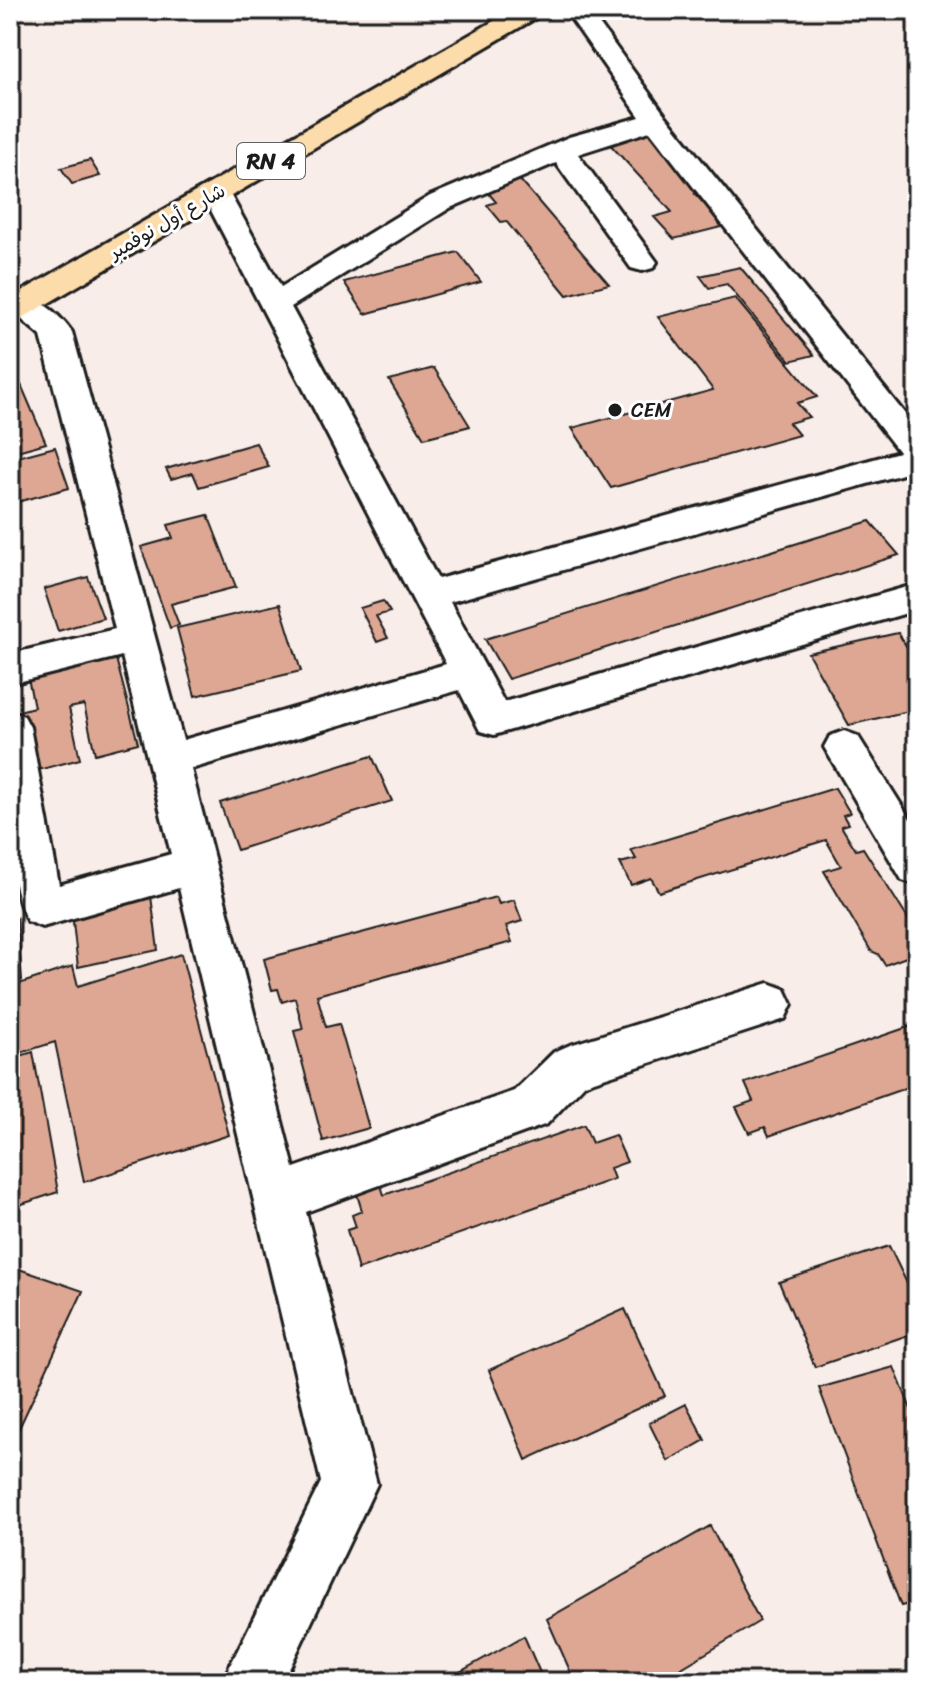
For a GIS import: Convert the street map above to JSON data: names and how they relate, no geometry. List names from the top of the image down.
{
  "streets": {
    "main road": ["RN 4", "شارع أول نوفمبر"]
  },
  "places": ["CEM"]
}
